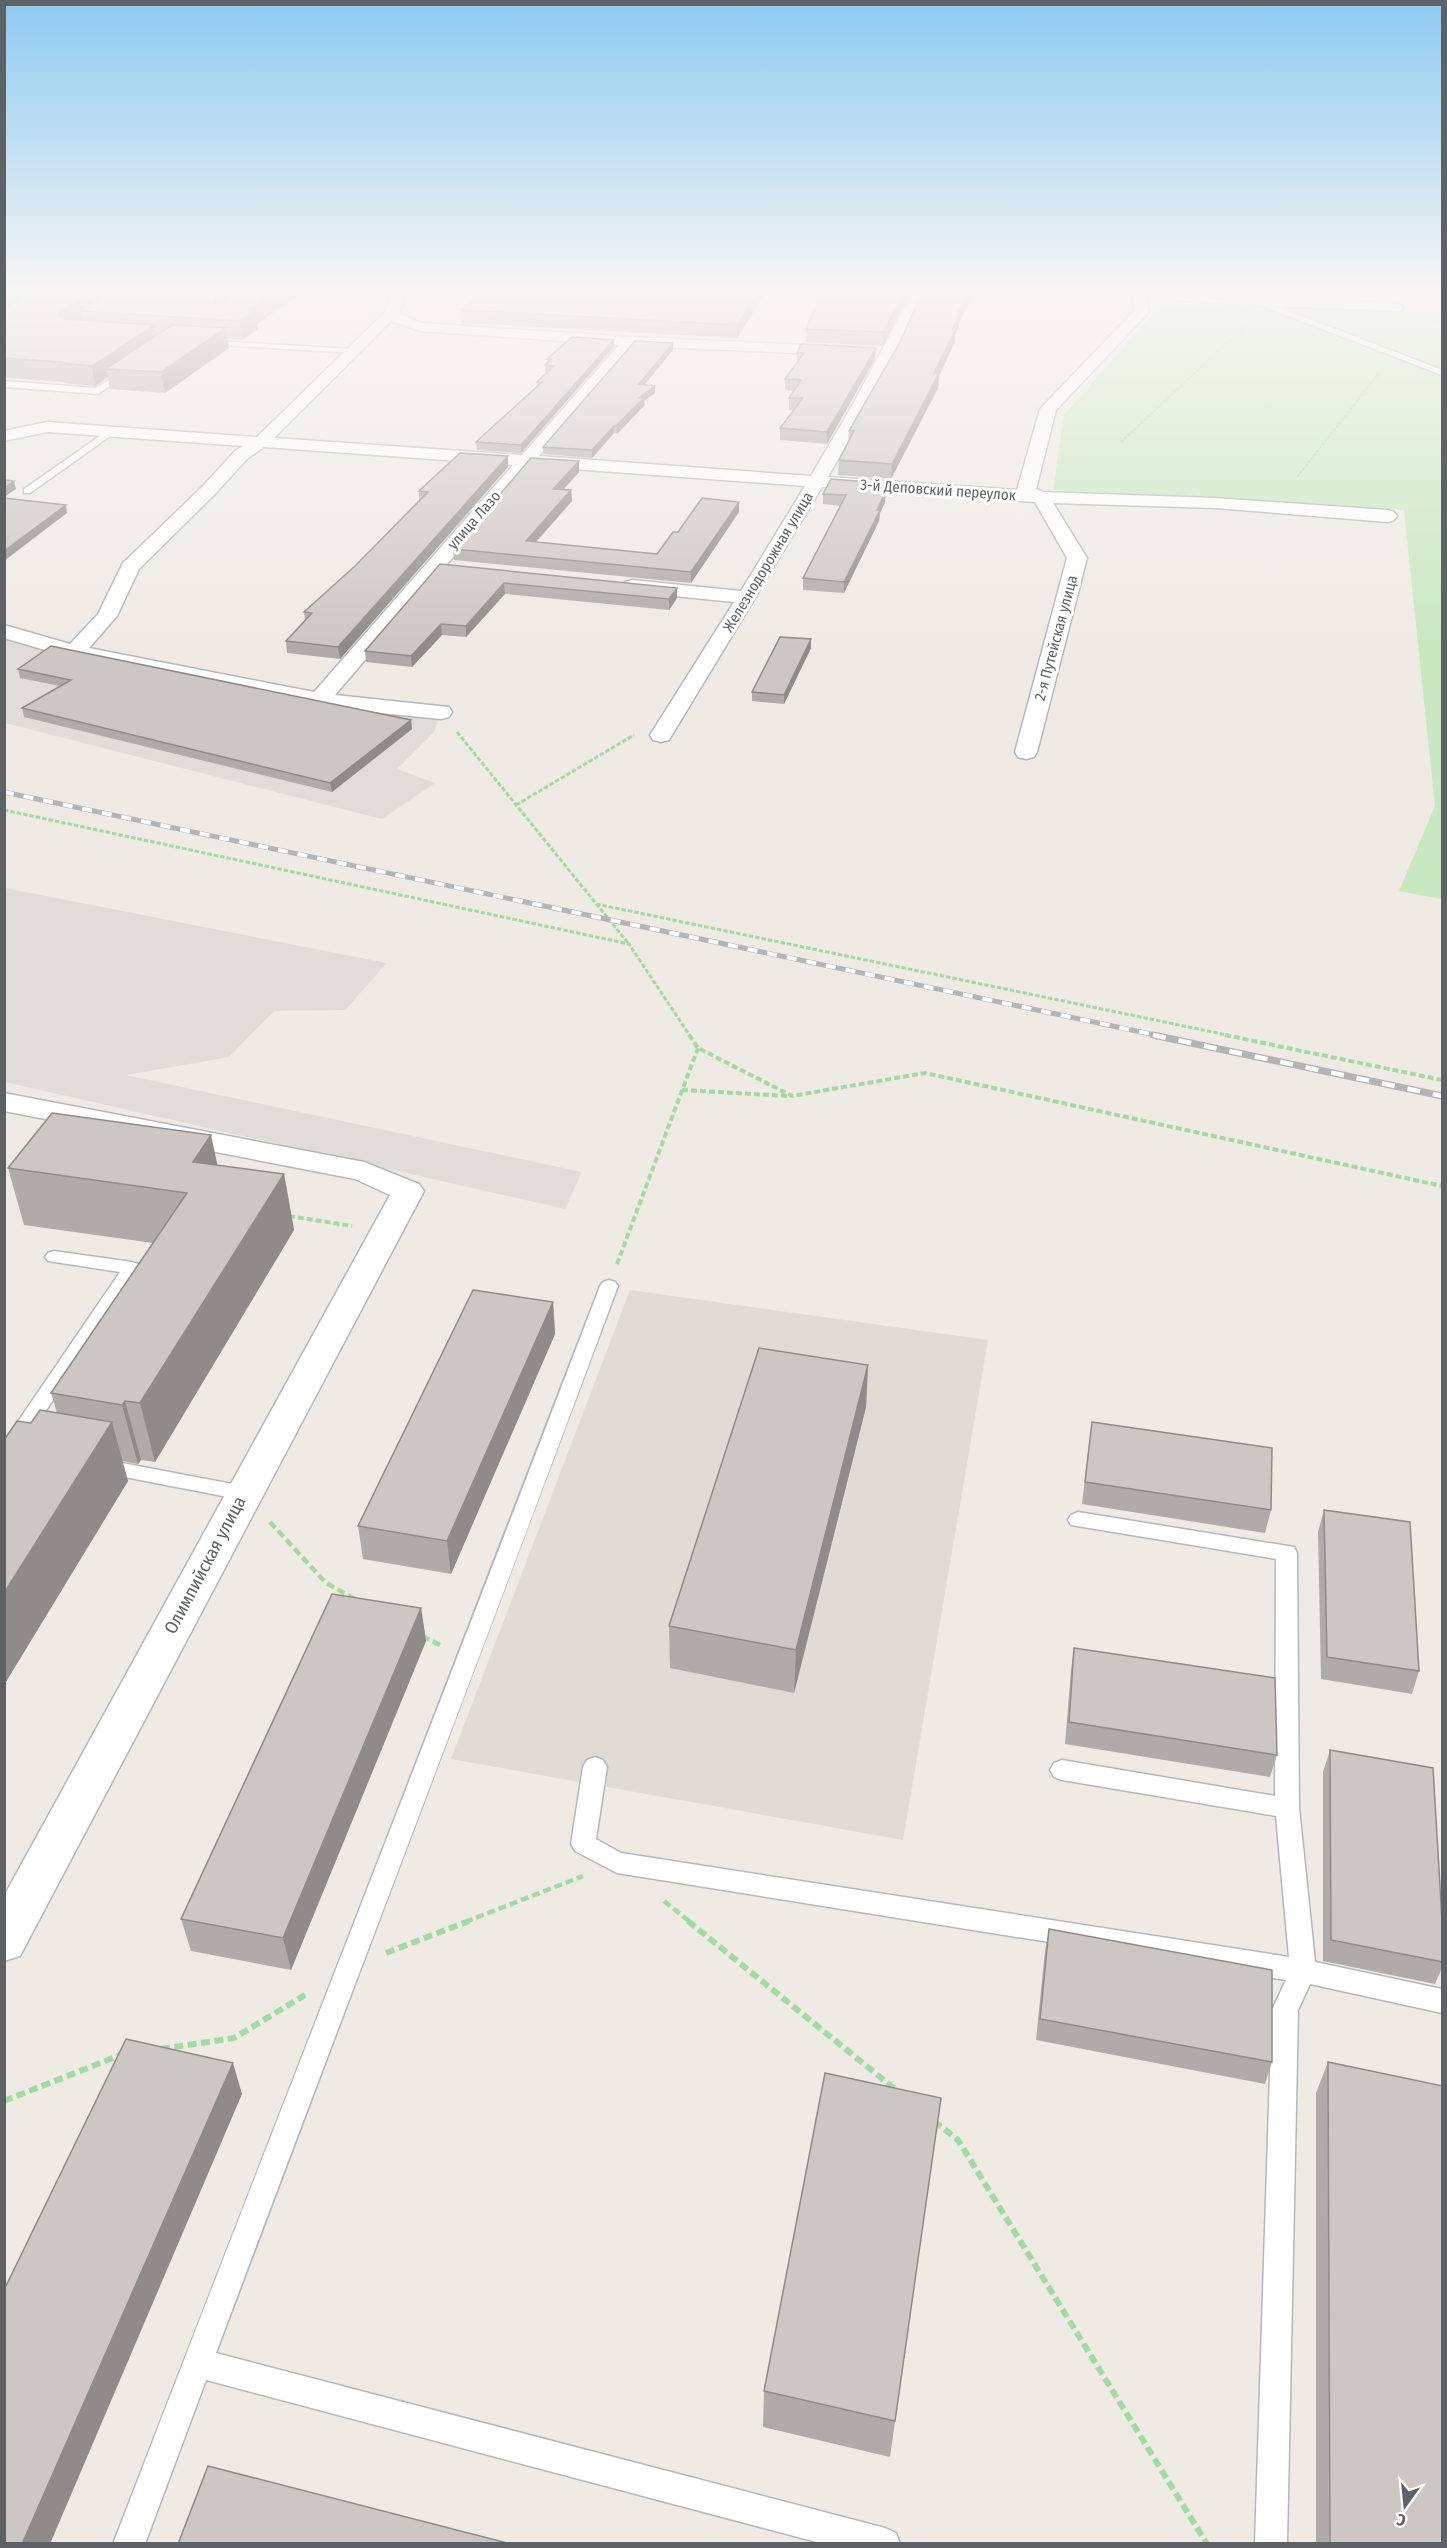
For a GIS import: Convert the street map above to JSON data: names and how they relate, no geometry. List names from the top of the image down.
{
  "streets": {
    "street": [
      "3-й Деповский переулок",
      "улица Лазо",
      "Железнодорожная улица",
      "2-я Путейская улица",
      "Олимпийская улица"
    ]
  },
  "crossings": [
    ["3-й Деповский переулок", "улица Лазо"],
    ["3-й Деповский переулок", "Железнодорожная улица"],
    ["3-й Деповский переулок", "2-я Путейская улица"]
  ],
  "north": "bottom"
}
